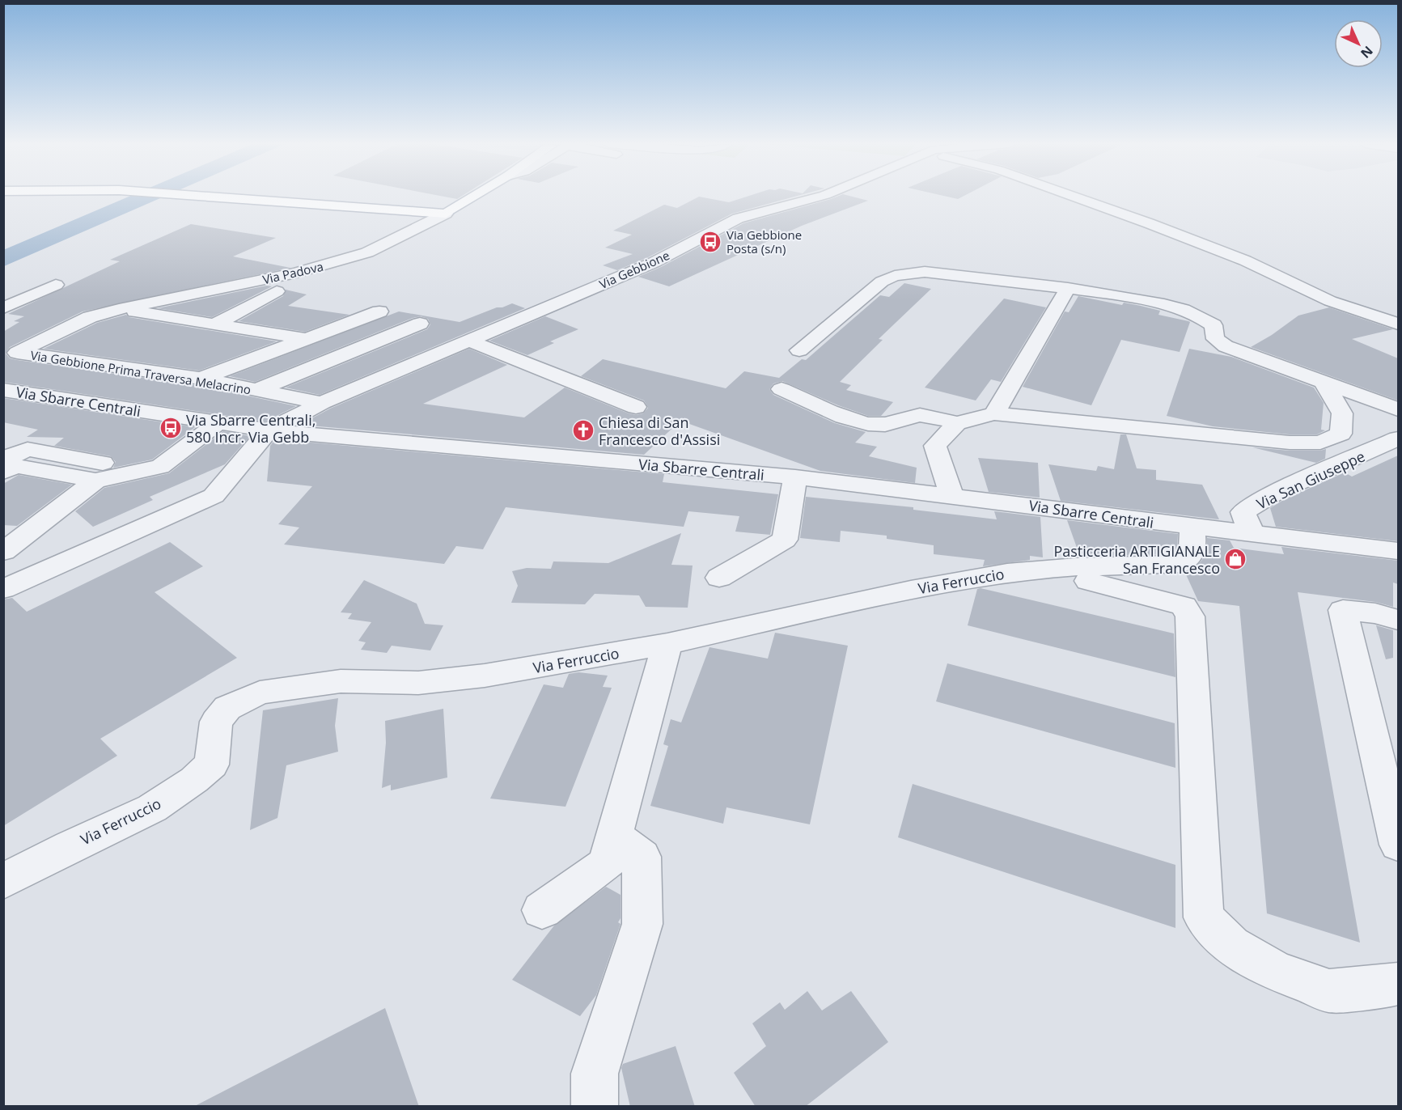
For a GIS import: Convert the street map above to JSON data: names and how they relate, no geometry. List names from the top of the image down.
{
  "streets": {
    "main road": ["Via Padova"],
    "street": [
      "Via Gebbione",
      "Via Gebbione Prima Traversa Melacrino",
      "Via Sbarre Centrali",
      "Via San Giuseppe",
      "Via Ferruccio"
    ]
  },
  "crossings": [
    ["Via Gebbione", "Via Gebbione Prima Traversa Melacrino"],
    ["Via Gebbione", "Via Sbarre Centrali"],
    ["Via Padova", "Via Gebbione Prima Traversa Melacrino"],
    ["Via Sbarre Centrali", "Via San Giuseppe"],
    ["Via Sbarre Centrali", "Via Ferruccio"]
  ],
  "places": {
    "bus stop": ["Via Gebbione Posta (s/n)", "Via Sbarre Centrali, 580 Incr. Via Gebb"],
    "church": ["Chiesa di San Francesco d'Assisi"],
    "shop": ["Pasticceria ARTIGIANALE San Francesco"]
  },
  "north": "bottom right"
}
